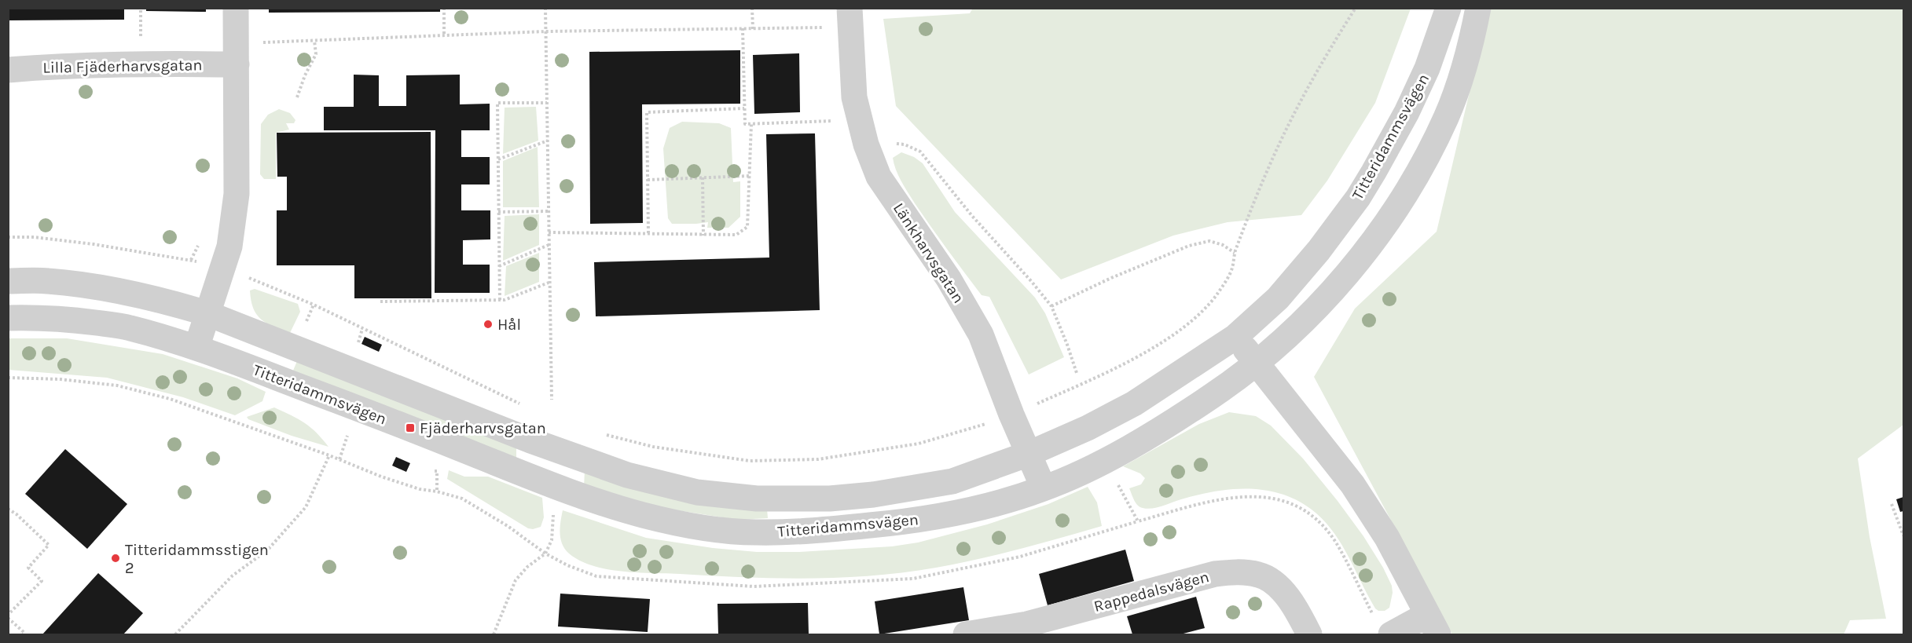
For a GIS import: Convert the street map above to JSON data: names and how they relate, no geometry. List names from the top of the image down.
{
  "streets": {
    "street": [
      "Lilla Fjäderharvsgatan",
      "Titteridammsvägen",
      "Länkharvsgatan",
      "Rappedalsvägen"
    ]
  },
  "crossings": [
    ["Titteridammsvägen", "Länkharvsgatan"]
  ],
  "places": {
    "other": ["Hål", "Titteridammsstigen 2"],
    "transit": ["Fjäderharvsgatan"]
  }
}
